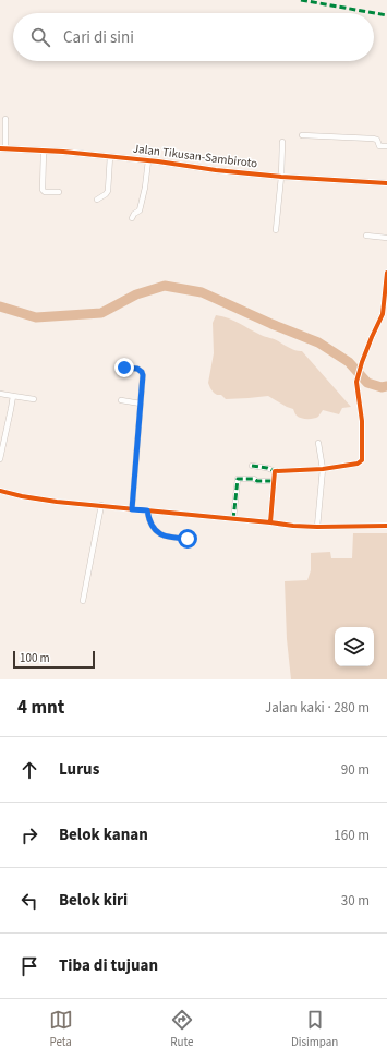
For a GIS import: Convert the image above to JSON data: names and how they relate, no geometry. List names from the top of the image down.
{
  "streets": {
    "street": ["Jalan Tikusan-Sambiroto"]
  },
  "scale_bar": "100 m",
  "page": {
    "search": "Cari di sini",
    "scale": "100 m",
    "heading": ["4 mnt", "Jalan kaki · 280 m"],
    "list": [
      ["Lurus", "90 m"],
      ["Belok kanan", "160 m"],
      ["Belok kiri", "30 m"],
      "Tiba di tujuan"
    ],
    "nav": ["Peta", "Rute", "Disimpan"]
  }
}
